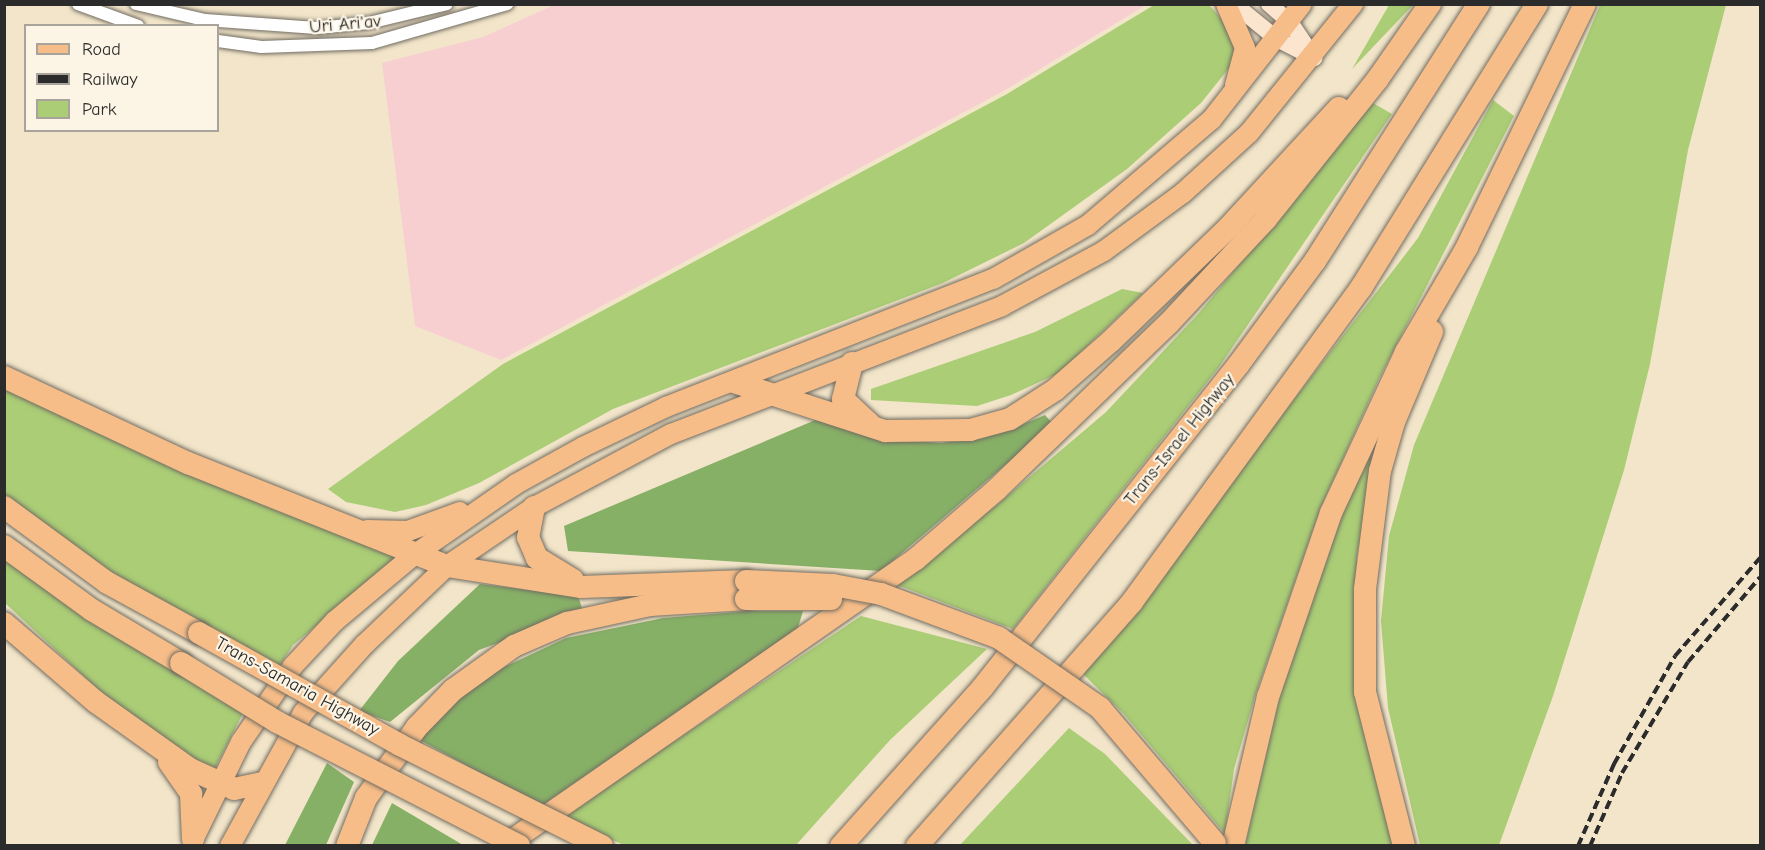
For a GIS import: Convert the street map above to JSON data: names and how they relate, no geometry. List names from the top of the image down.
{
  "streets": {
    "highway": ["Trans-Israel Highway", "Trans-Samaria Highway"],
    "street": ["Uri Ari'av"]
  },
  "legend": ["Road", "Railway", "Park"]
}
